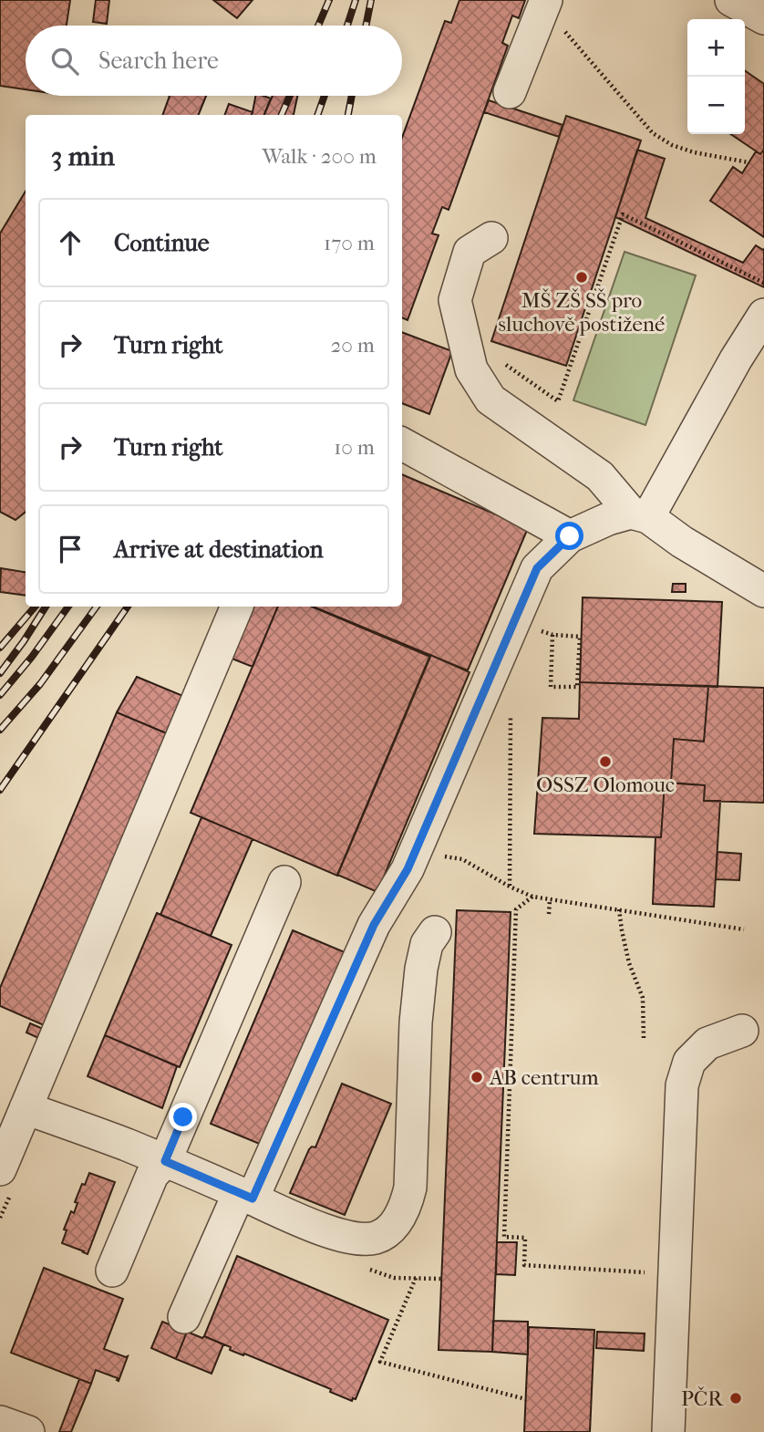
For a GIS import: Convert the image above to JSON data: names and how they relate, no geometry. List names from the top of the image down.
{
  "places": [
    "MŠ ZŠ SŠ pro sluchově postižené",
    "OSSZ Olomouc",
    "AB centrum",
    "PČR"
  ],
  "page": {
    "map_buttons": ["+", "−"],
    "search": "Search here",
    "heading": ["3 min", "Walk · 200 m"],
    "list": [
      ["Continue", "170 m"],
      ["Turn right", "20 m"],
      ["Turn right", "10 m"],
      "Arrive at destination"
    ]
  }
}
